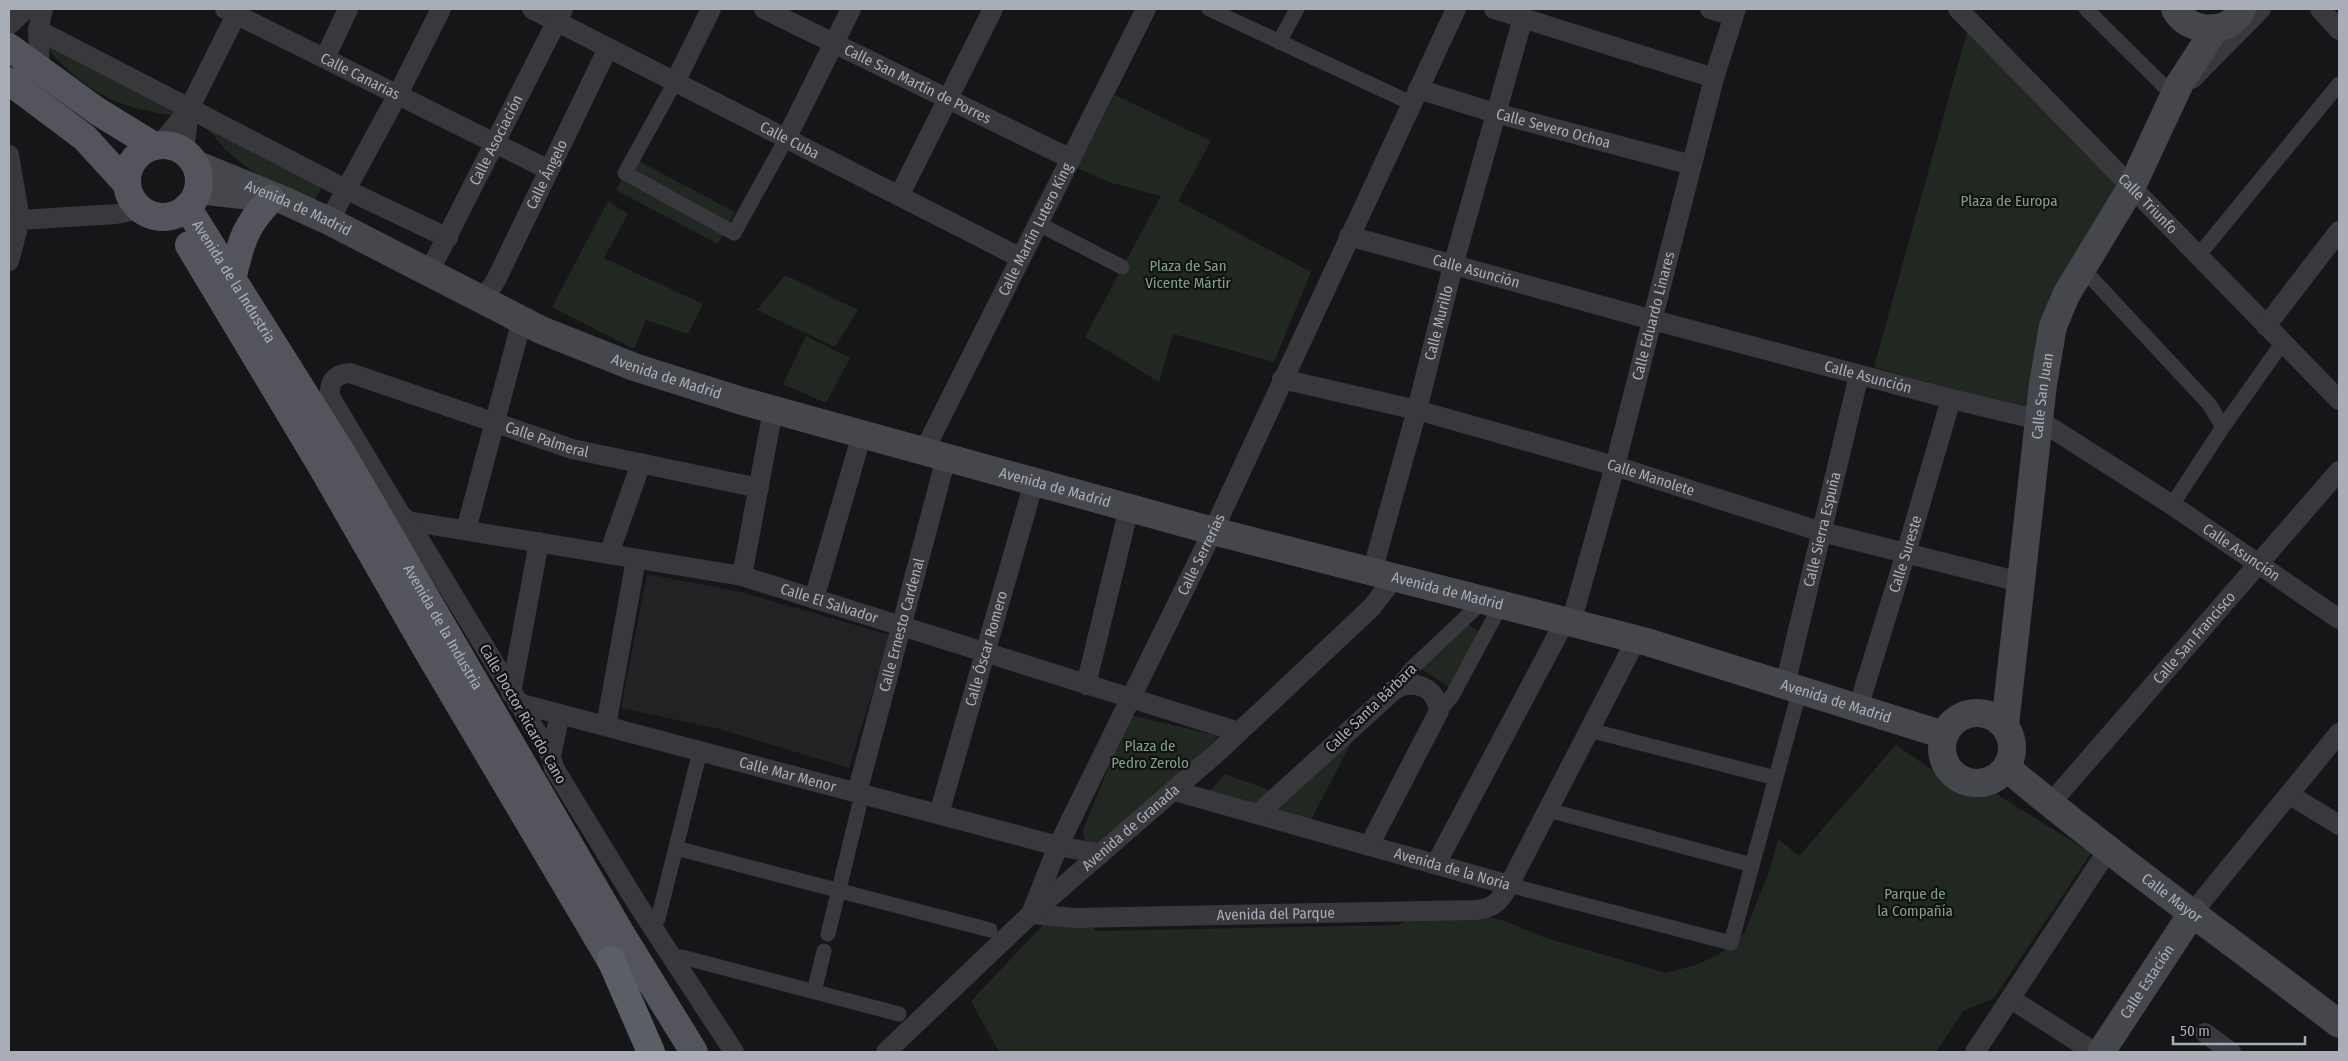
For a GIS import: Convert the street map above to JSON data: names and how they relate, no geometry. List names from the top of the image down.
{
  "streets": {
    "main road": [
      "Avenida de Madrid",
      "Avenida de la Industria",
      "Calle San Juan",
      "Calle Mayor",
      "Calle Estación"
    ],
    "street": [
      "Calle Canarias",
      "Calle San Martín de Porres",
      "Calle Severo Ochoa",
      "Calle Cuba",
      "Calle Asociación",
      "Calle Ángelo",
      "Calle Triunfo",
      "Calle Martín Lutero King",
      "Calle Asunción",
      "Calle Eduardo Linares",
      "Calle Murillo",
      "Calle Palmeral",
      "Calle Manolete",
      "Calle Sierra Espuña",
      "Calle Serrerías",
      "Calle Sureste",
      "Calle El Salvador",
      "Calle Ernesto Cardenal",
      "Calle San Francisco",
      "Calle Óscar Romero",
      "Calle Santa Bárbara",
      "Calle Doctor Ricardo Cano",
      "Calle Mar Menor",
      "Avenida de Granada",
      "Avenida de la Noria",
      "Avenida del Parque"
    ]
  },
  "crossings": [
    ["Calle Canarias", "Calle Asociación"],
    ["Calle Canarias", "Calle Ángelo"],
    ["Calle San Martín de Porres", "Calle Martín Lutero King"],
    ["Calle Severo Ochoa", "Calle Eduardo Linares"],
    ["Calle Severo Ochoa", "Calle Murillo"],
    ["Calle Severo Ochoa", "Calle Serrerías"],
    ["Calle Cuba", "Calle Asociación"],
    ["Calle Cuba", "Calle Ángelo"],
    ["Calle Cuba", "Calle Martín Lutero King"],
    ["Calle Asociación", "Avenida de Madrid"],
    ["Calle Ángelo", "Avenida de Madrid"],
    ["Calle Triunfo", "Calle San Juan"],
    ["Avenida de Madrid", "Calle Martín Lutero King"],
    ["Avenida de Madrid", "Avenida de la Industria"],
    ["Avenida de Madrid", "Calle Eduardo Linares"],
    ["Avenida de Madrid", "Calle Murillo"],
    ["Avenida de Madrid", "Calle San Juan"],
    ["Avenida de Madrid", "Calle Sierra Espuña"],
    ["Avenida de Madrid", "Calle Serrerías"],
    ["Avenida de Madrid", "Calle Sureste"],
    ["Avenida de Madrid", "Calle Ernesto Cardenal"],
    ["Avenida de Madrid", "Calle Óscar Romero"],
    ["Avenida de Madrid", "Calle Santa Bárbara"],
    ["Avenida de Madrid", "Avenida de Granada"],
    ["Avenida de Madrid", "Calle Mayor"],
    ["Avenida de Madrid", "Avenida del Parque"],
    ["Calle Martín Lutero King", "Calle Ernesto Cardenal"],
    ["Calle Asunción", "Calle Eduardo Linares"],
    ["Calle Asunción", "Calle Murillo"],
    ["Calle Asunción", "Calle San Juan"],
    ["Calle Asunción", "Calle Sierra Espuña"],
    ["Calle Asunción", "Calle Serrerías"],
    ["Calle Asunción", "Calle Sureste"],
    ["Calle Asunción", "Calle San Francisco"],
    ["Calle Eduardo Linares", "Calle Manolete"],
    ["Calle Eduardo Linares", "Avenida de la Noria"],
    ["Calle Murillo", "Calle Manolete"],
    ["Calle Murillo", "Avenida de Granada"],
    ["Calle San Juan", "Calle Manolete"],
    ["Calle San Juan", "Calle Mayor"],
    ["Calle Palmeral", "Calle Doctor Ricardo Cano"],
    ["Calle Manolete", "Calle Sierra Espuña"],
    ["Calle Manolete", "Calle Serrerías"],
    ["Calle Manolete", "Calle Sureste"],
    ["Calle Serrerías", "Calle El Salvador"],
    ["Calle Serrerías", "Calle Mar Menor"],
    ["Calle Serrerías", "Avenida de Granada"],
    ["Calle Serrerías", "Avenida del Parque"],
    ["Calle El Salvador", "Calle Ernesto Cardenal"],
    ["Calle El Salvador", "Calle Óscar Romero"],
    ["Calle El Salvador", "Calle Doctor Ricardo Cano"],
    ["Calle El Salvador", "Avenida de Granada"],
    ["Calle Ernesto Cardenal", "Calle Mar Menor"],
    ["Calle San Francisco", "Calle Mayor"],
    ["Calle Óscar Romero", "Calle Mar Menor"],
    ["Calle Santa Bárbara", "Avenida de la Noria"],
    ["Calle Doctor Ricardo Cano", "Calle Mar Menor"],
    ["Calle Mar Menor", "Avenida de Granada"],
    ["Avenida de Granada", "Avenida de la Noria"],
    ["Avenida de Granada", "Avenida del Parque"],
    ["Avenida de la Noria", "Avenida del Parque"],
    ["Calle Mayor", "Calle Estación"]
  ],
  "parks": [
    "Plaza de Europa",
    "Plaza de San Vicente Mártir",
    "Plaza de Pedro Zerolo",
    "Parque de la Compañía"
  ],
  "scale_bar": "50 m"
}
